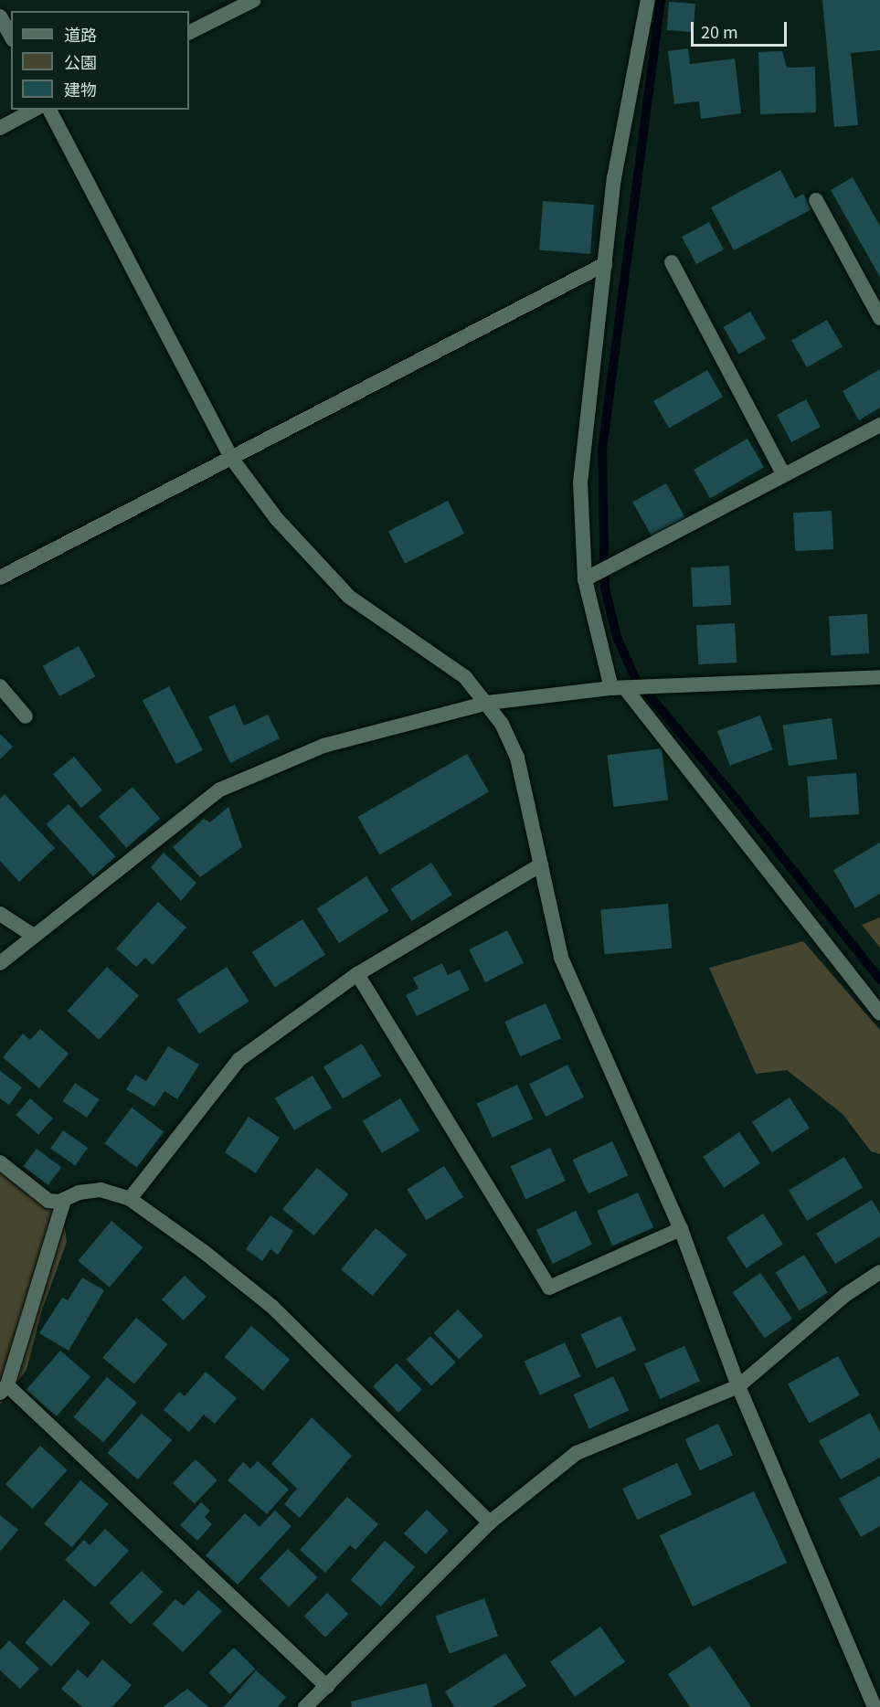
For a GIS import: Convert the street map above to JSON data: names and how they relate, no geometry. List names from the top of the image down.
{
  "legend": ["道路", "公園", "建物"],
  "scale_bar": "20 m"
}
